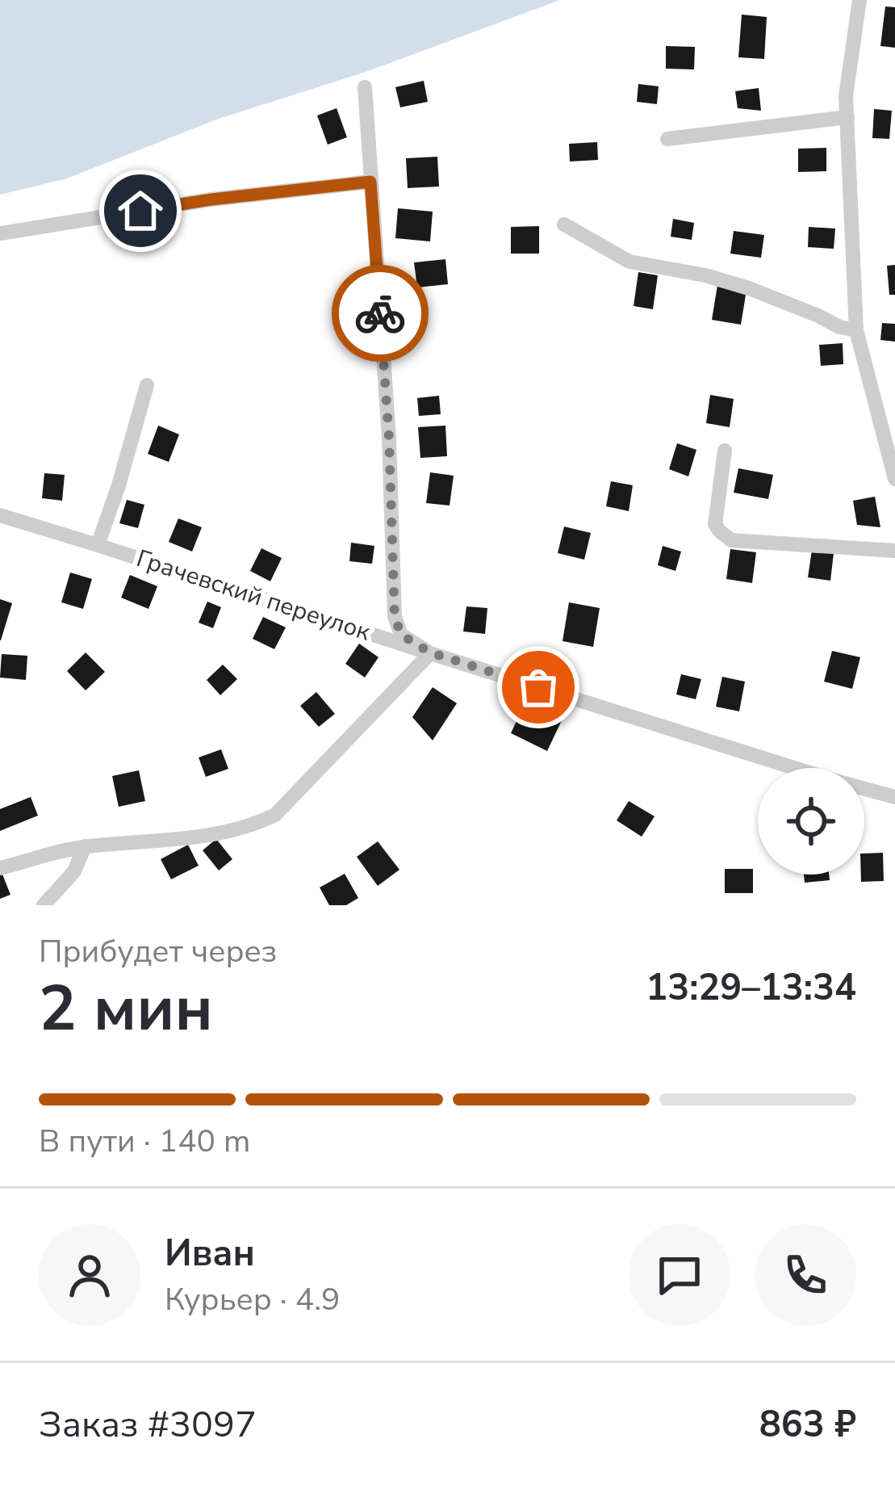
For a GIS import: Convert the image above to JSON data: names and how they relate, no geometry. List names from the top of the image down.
{
  "streets": {
    "street": ["Грачевский переулок"]
  },
  "page": {
    "heading": ["2 мин", "Прибудет через", "13:29–13:34"],
    "panel": [
      "Иван",
      "Курьер · 4.9",
      "Заказ #3097",
      "863 ₽"
    ],
    "bar": "В пути · 140 m"
  }
}
